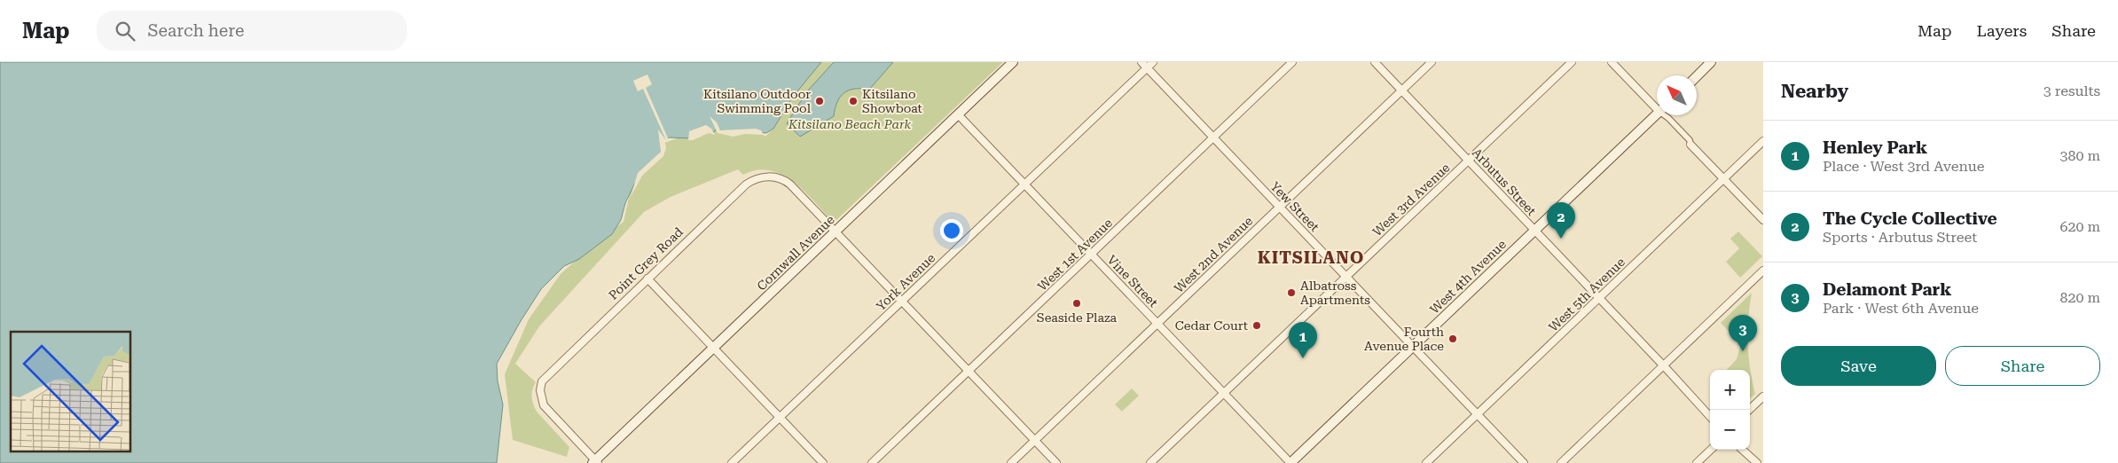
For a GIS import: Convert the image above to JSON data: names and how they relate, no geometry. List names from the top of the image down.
{
  "streets": {
    "main road": ["Cornwall Avenue", "West 4th Avenue"],
    "street": [
      "Arbutus Street",
      "West 3rd Avenue",
      "Yew Street",
      "West 1st Avenue",
      "West 2nd Avenue",
      "Point Grey Road",
      "Vine Street",
      "York Avenue",
      "West 5th Avenue"
    ]
  },
  "crossings": [
    ["Arbutus Street", "West 3rd Avenue"],
    ["Arbutus Street", "West 2nd Avenue"],
    ["Arbutus Street", "West 4th Avenue"],
    ["Arbutus Street", "West 5th Avenue"],
    ["West 3rd Avenue", "Yew Street"],
    ["West 3rd Avenue", "Vine Street"],
    ["Yew Street", "West 1st Avenue"],
    ["Yew Street", "West 2nd Avenue"],
    ["Yew Street", "West 4th Avenue"],
    ["Yew Street", "York Avenue"],
    ["Yew Street", "West 5th Avenue"],
    ["Cornwall Avenue", "Point Grey Road"],
    ["Cornwall Avenue", "Vine Street"],
    ["West 1st Avenue", "Vine Street"],
    ["West 2nd Avenue", "Vine Street"],
    ["West 4th Avenue", "Vine Street"],
    ["Vine Street", "York Avenue"]
  ],
  "districts": ["KITSILANO"],
  "parks": ["Kitsilano Beach Park"],
  "places": [
    "Kitsilano Outdoor Swimming Pool",
    "Kitsilano Showboat",
    "Albatross Apartments",
    "Seaside Plaza",
    "Cedar Court",
    "Fourth Avenue Place"
  ],
  "north": "top left",
  "page": {
    "header": "Map",
    "search": "Search here",
    "nav": ["Map", "Layers", "Share"],
    "heading": ["Nearby", "3 results"],
    "list": [
      {
        "mark": "1",
        "name": "Henley Park",
        "note": "Place · West 3rd Avenue",
        "value": "380 m"
      },
      {
        "mark": "2",
        "name": "The Cycle Collective",
        "note": "Sports · Arbutus Street",
        "value": "620 m"
      },
      {
        "mark": "3",
        "name": "Delamont Park",
        "note": "Park · West 6th Avenue",
        "value": "820 m"
      }
    ],
    "pins": ["2", "3", "1"],
    "buttons": ["Save", "Share"],
    "map_buttons": ["+", "−"]
  }
}
